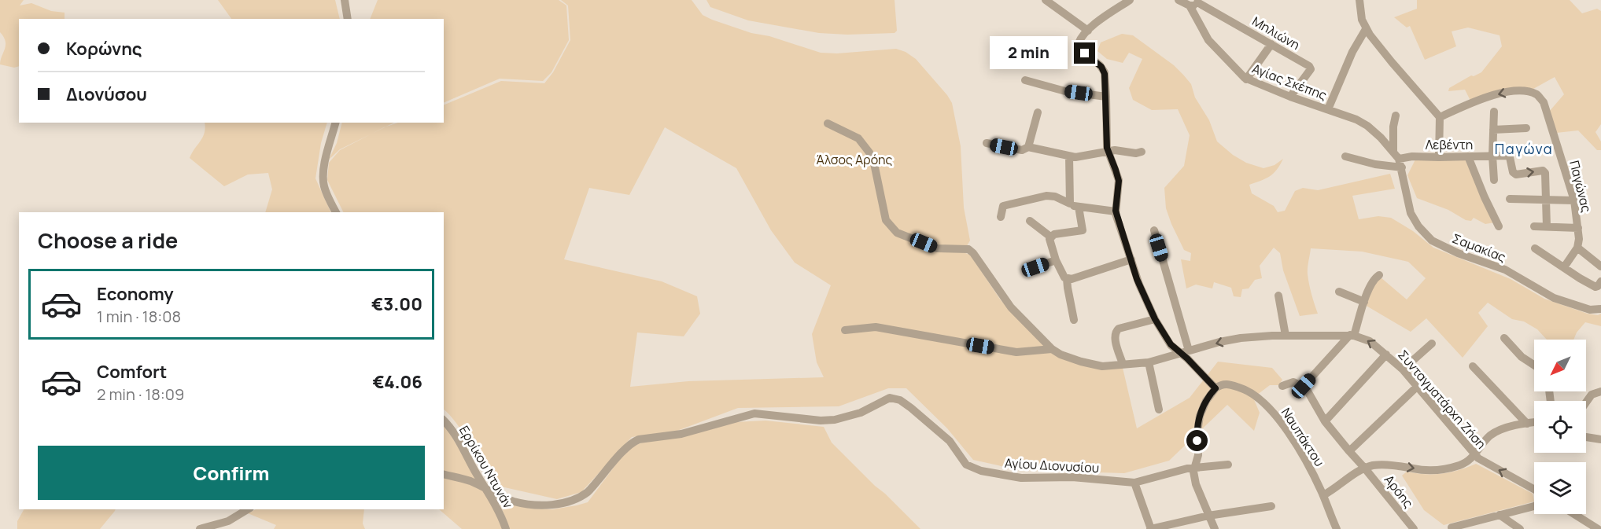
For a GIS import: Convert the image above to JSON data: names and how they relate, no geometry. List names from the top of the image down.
{
  "streets": {
    "street": [
      "Μηλιώνη",
      "Αγίας Σκέπης",
      "Λεβέντη",
      "Παγώνας",
      "Σαμακίας",
      "Συνταγματάρχη Ζήση",
      "Ναυπάκτου",
      "Αγίου Διονυσίου",
      "Ερρίκου Ντυνάν",
      "Αρόης"
    ]
  },
  "crossings": [
    ["Μηλιώνη", "Αγίας Σκέπης"],
    ["Αγίας Σκέπης", "Λεβέντη"],
    ["Αγίας Σκέπης", "Σαμακίας"],
    ["Λεβέντη", "Σαμακίας"],
    ["Αγίου Διονυσίου", "Ερρίκου Ντυνάν"]
  ],
  "districts": ["Παγώνα"],
  "parks": ["Άλσος Αρόης"],
  "north": "bottom left",
  "page": {
    "banner": ["Κορώνης", "Διονύσου"],
    "bubble": "2 min",
    "heading": "Choose a ride",
    "list": [
      {
        "name": "Economy",
        "note": "1 min · 18:08",
        "value": "€3.00"
      },
      {
        "name": "Comfort",
        "note": "2 min · 18:09",
        "value": "€4.06"
      }
    ],
    "buttons": "Confirm"
  }
}
